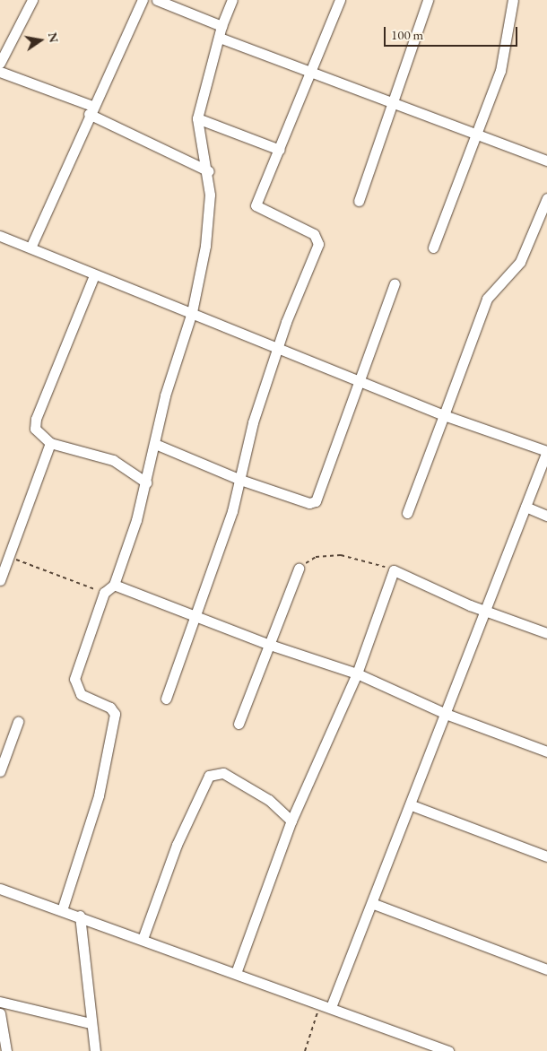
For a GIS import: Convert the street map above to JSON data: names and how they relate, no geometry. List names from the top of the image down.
{
  "scale_bar": "100 m",
  "north": "right"
}
